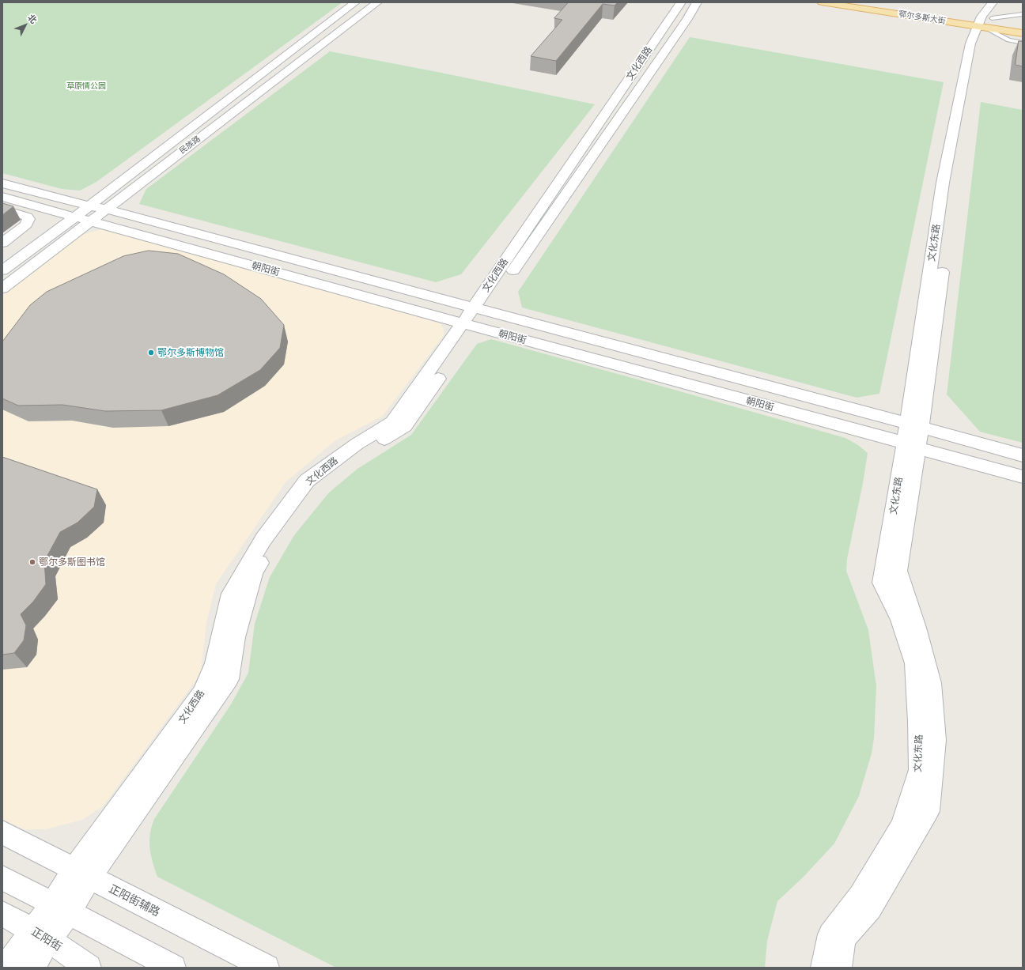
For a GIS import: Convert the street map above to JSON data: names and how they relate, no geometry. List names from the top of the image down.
{
  "streets": {
    "main road": ["鄂尔多斯大街"],
    "street": [
      "文化西路",
      "民族路",
      "文化东路",
      "朝阳街",
      "正阳街辅路",
      "正阳街"
    ]
  },
  "crossings": [
    ["鄂尔多斯大街", "文化东路"],
    ["文化西路", "朝阳街"],
    ["文化西路", "正阳街辅路"],
    ["文化西路", "正阳街"],
    ["民族路", "朝阳街"],
    ["文化东路", "朝阳街"]
  ],
  "parks": ["草原情公园"],
  "places": ["鄂尔多斯博物馆", "鄂尔多斯图书馆"],
  "north": "top right"
}
